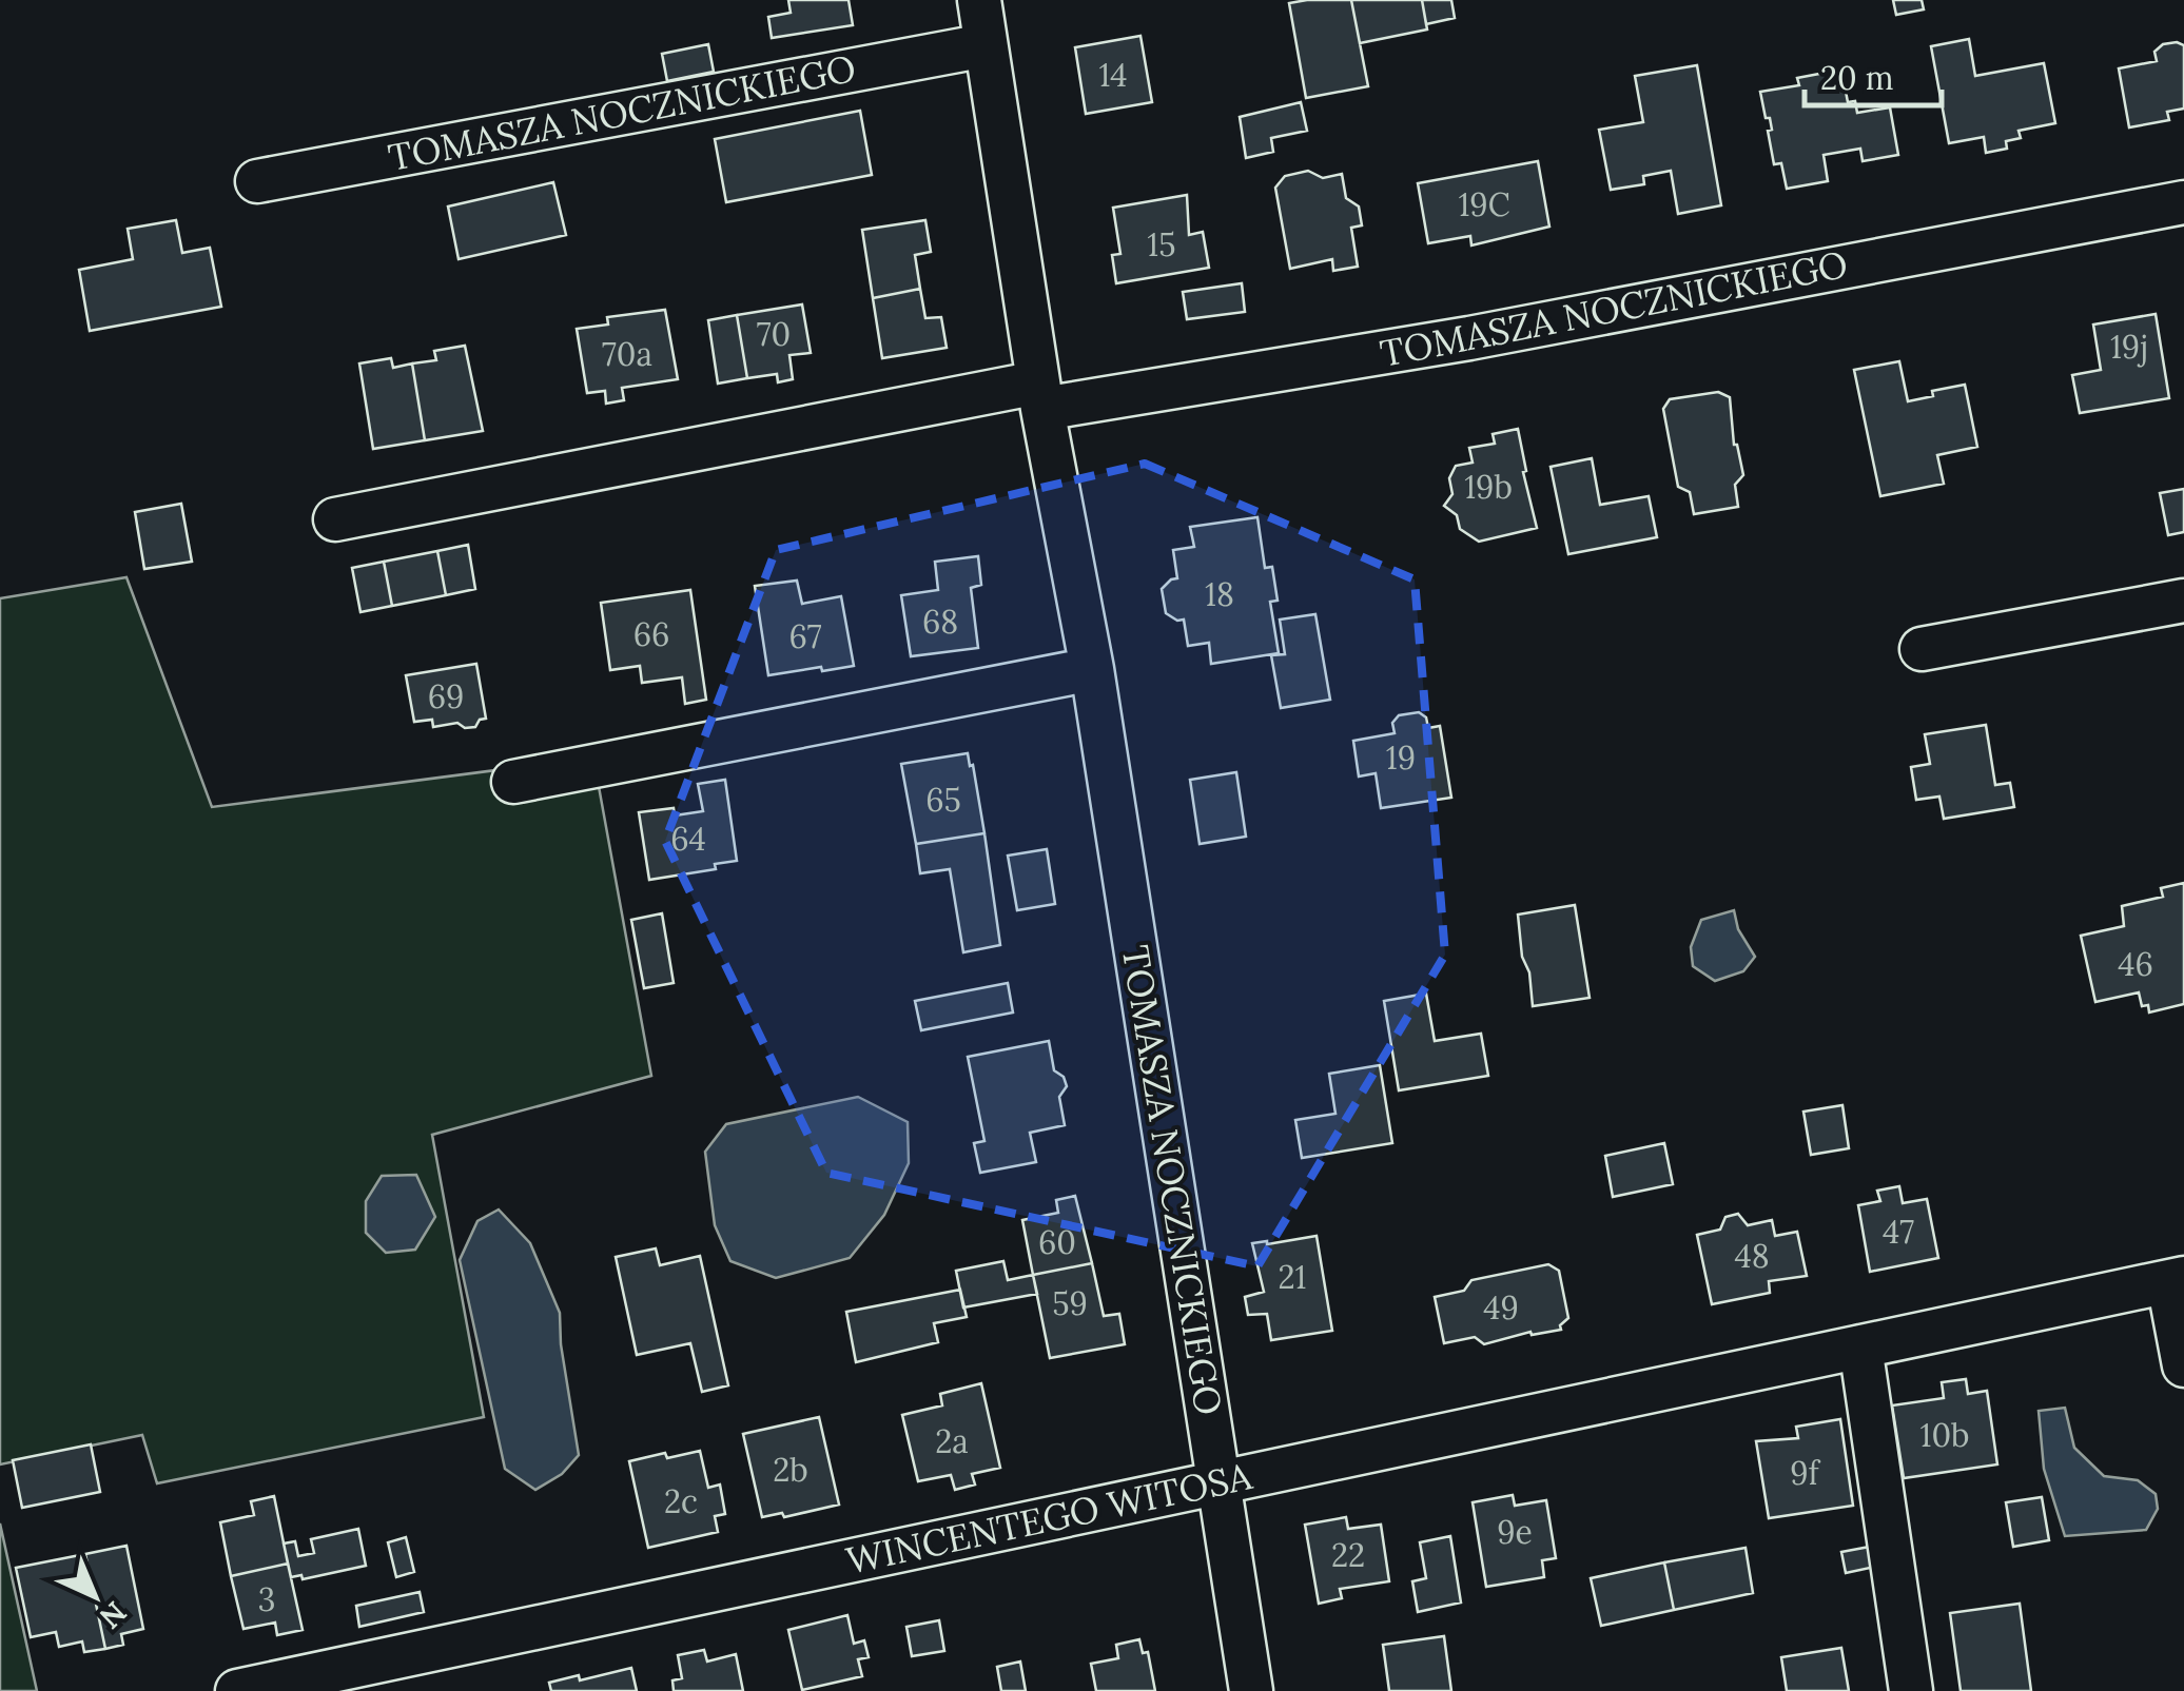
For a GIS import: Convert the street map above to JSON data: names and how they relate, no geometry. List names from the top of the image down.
{
  "streets": {
    "street": ["TOMASZA NOCZNICKIEGO", "WINCENTEGO WITOSA"]
  },
  "crossings": [
    ["TOMASZA NOCZNICKIEGO", "WINCENTEGO WITOSA"]
  ],
  "house_numbers": [
    "14",
    "19C",
    "15",
    "70",
    "19j",
    "70a",
    "19b",
    "18",
    "68",
    "66",
    "67",
    "69",
    "19",
    "65",
    "64",
    "46",
    "47",
    "60",
    "48",
    "21",
    "59",
    "49",
    "10b",
    "2a",
    "2b",
    "9f",
    "2c",
    "9e",
    "22",
    "3"
  ],
  "scale_bar": "20 m",
  "north": "bottom right"
}
